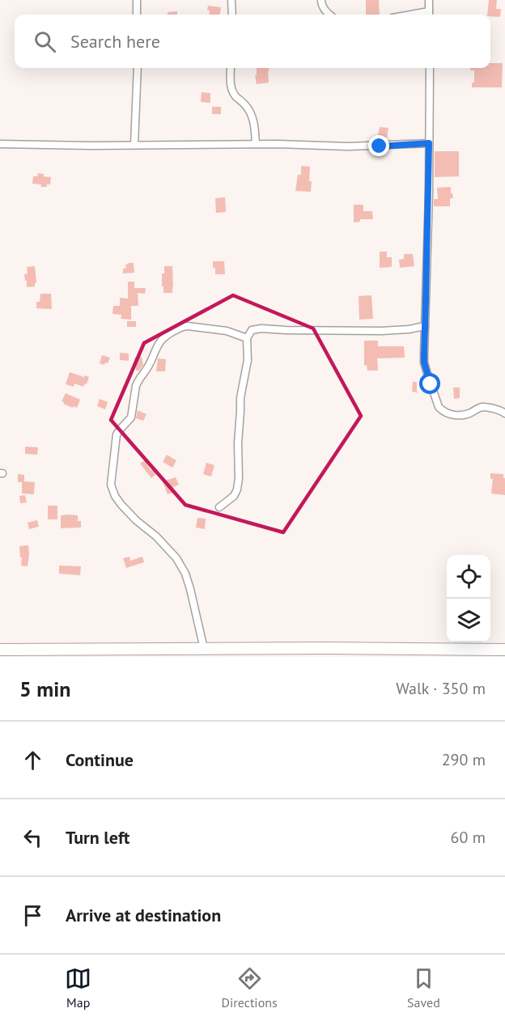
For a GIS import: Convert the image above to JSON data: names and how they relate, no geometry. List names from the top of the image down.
{
  "page": {
    "search": "Search here",
    "heading": ["5 min", "Walk · 350 m"],
    "list": [
      ["Continue", "290 m"],
      ["Turn left", "60 m"],
      "Arrive at destination"
    ],
    "nav": ["Map", "Directions", "Saved"]
  }
}
